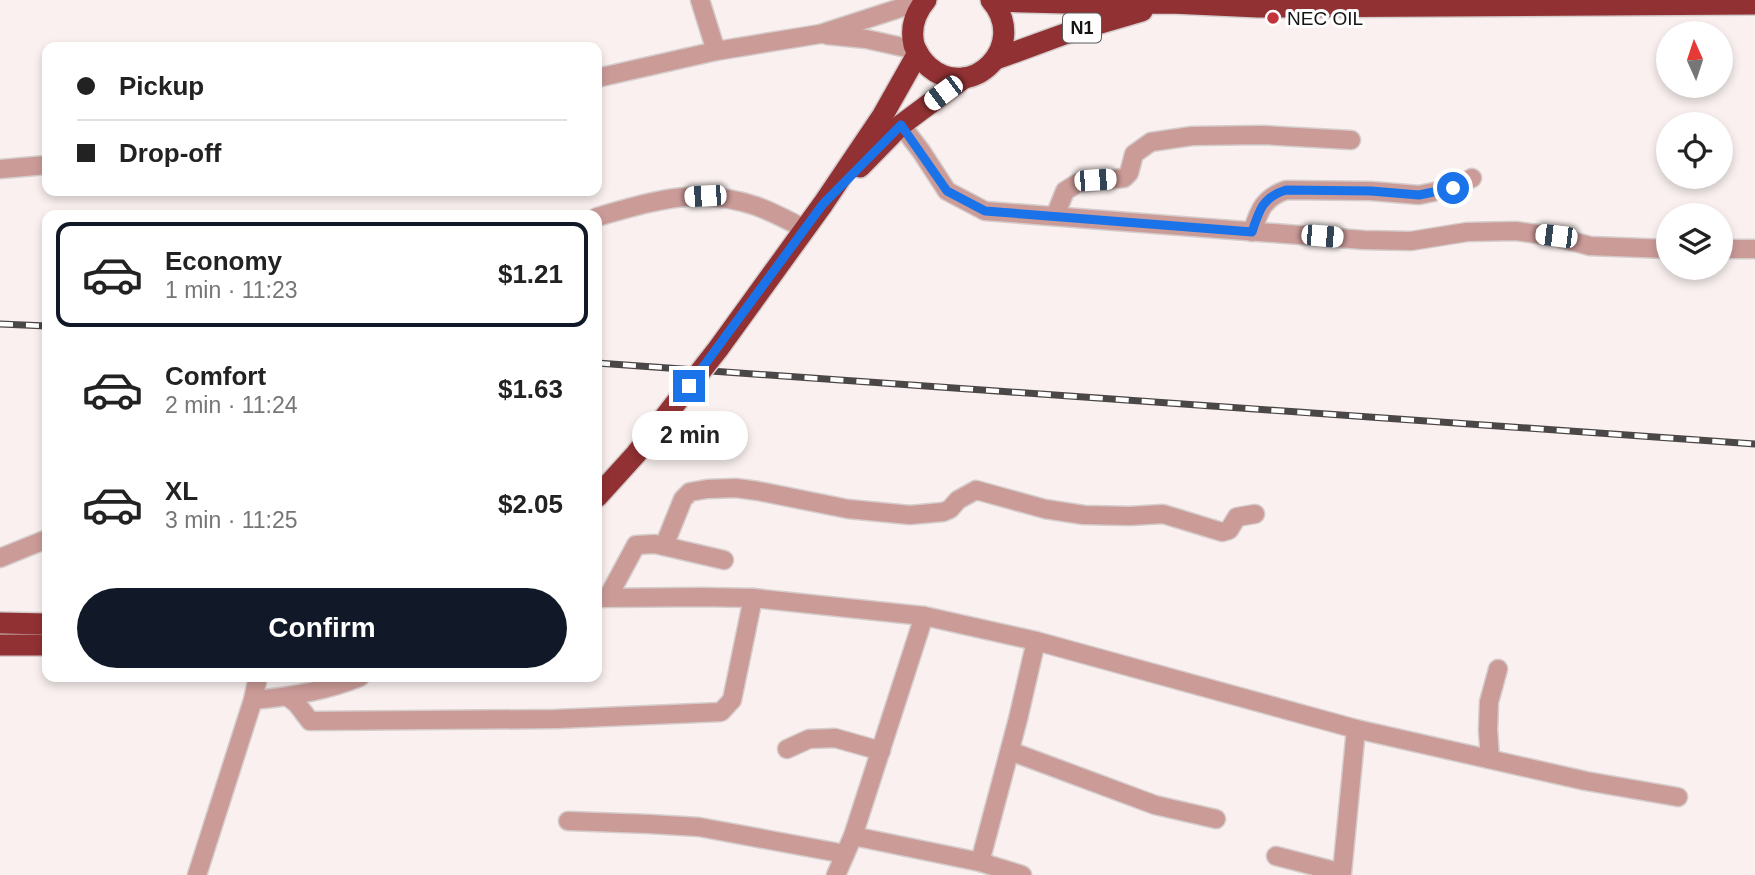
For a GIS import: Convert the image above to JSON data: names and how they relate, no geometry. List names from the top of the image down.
{
  "streets": {
    "highway": ["N1"]
  },
  "places": ["NEC OIL"],
  "north": "top",
  "page": {
    "banner": ["Pickup", "Drop-off"],
    "list": [
      {
        "name": "Economy",
        "note": "1 min · 11:23",
        "value": "$1.21"
      },
      {
        "name": "Comfort",
        "note": "2 min · 11:24",
        "value": "$1.63"
      },
      {
        "name": "XL",
        "note": "3 min · 11:25",
        "value": "$2.05"
      }
    ],
    "bubble": "2 min",
    "buttons": "Confirm"
  }
}
